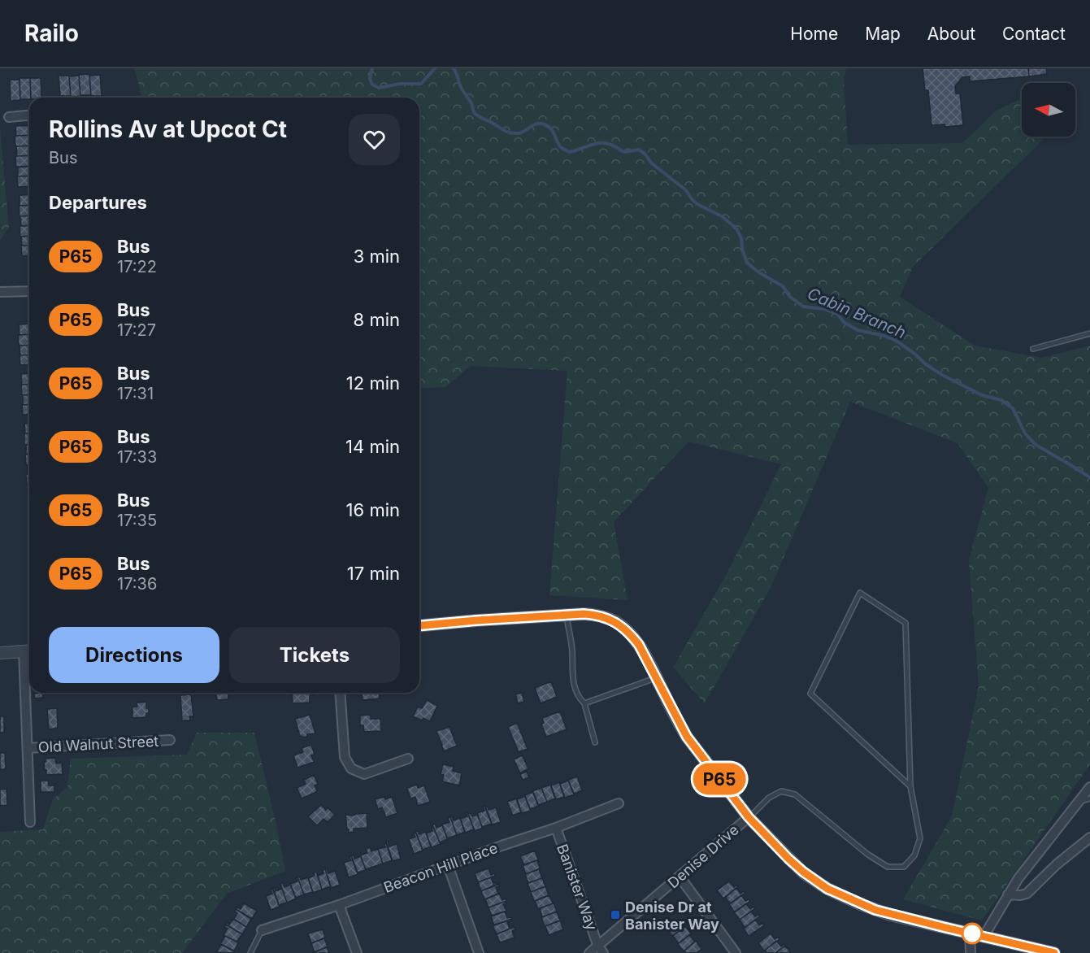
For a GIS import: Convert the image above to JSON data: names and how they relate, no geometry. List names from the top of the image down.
{
  "streets": {
    "street": [
      "Old Walnut Street",
      "Denise Drive",
      "Beacon Hill Place",
      "Banister Way"
    ]
  },
  "crossings": [
    ["Denise Drive", "Banister Way"],
    ["Beacon Hill Place", "Banister Way"]
  ],
  "water": ["Cabin Branch"],
  "places": {
    "transit": ["Denise Dr at Banister Way"]
  },
  "lines": ["bus line P65"],
  "north": "left",
  "page": {
    "header": "Railo",
    "nav": [
      "Home",
      "Map",
      "About",
      "Contact"
    ],
    "on_map": "P65",
    "heading": [
      ["Rollins Av at Upcot Ct", "Bus"],
      "Departures"
    ],
    "list": [
      {
        "mark": "P65",
        "name": "Bus",
        "note": "17:22",
        "value": "3 min"
      },
      {
        "mark": "P65",
        "name": "Bus",
        "note": "17:27",
        "value": "8 min"
      },
      {
        "mark": "P65",
        "name": "Bus",
        "note": "17:31",
        "value": "12 min"
      },
      {
        "mark": "P65",
        "name": "Bus",
        "note": "17:33",
        "value": "14 min"
      },
      {
        "mark": "P65",
        "name": "Bus",
        "note": "17:35",
        "value": "16 min"
      },
      {
        "mark": "P65",
        "name": "Bus",
        "note": "17:36",
        "value": "17 min"
      }
    ],
    "buttons": ["Directions", "Tickets"]
  }
}
